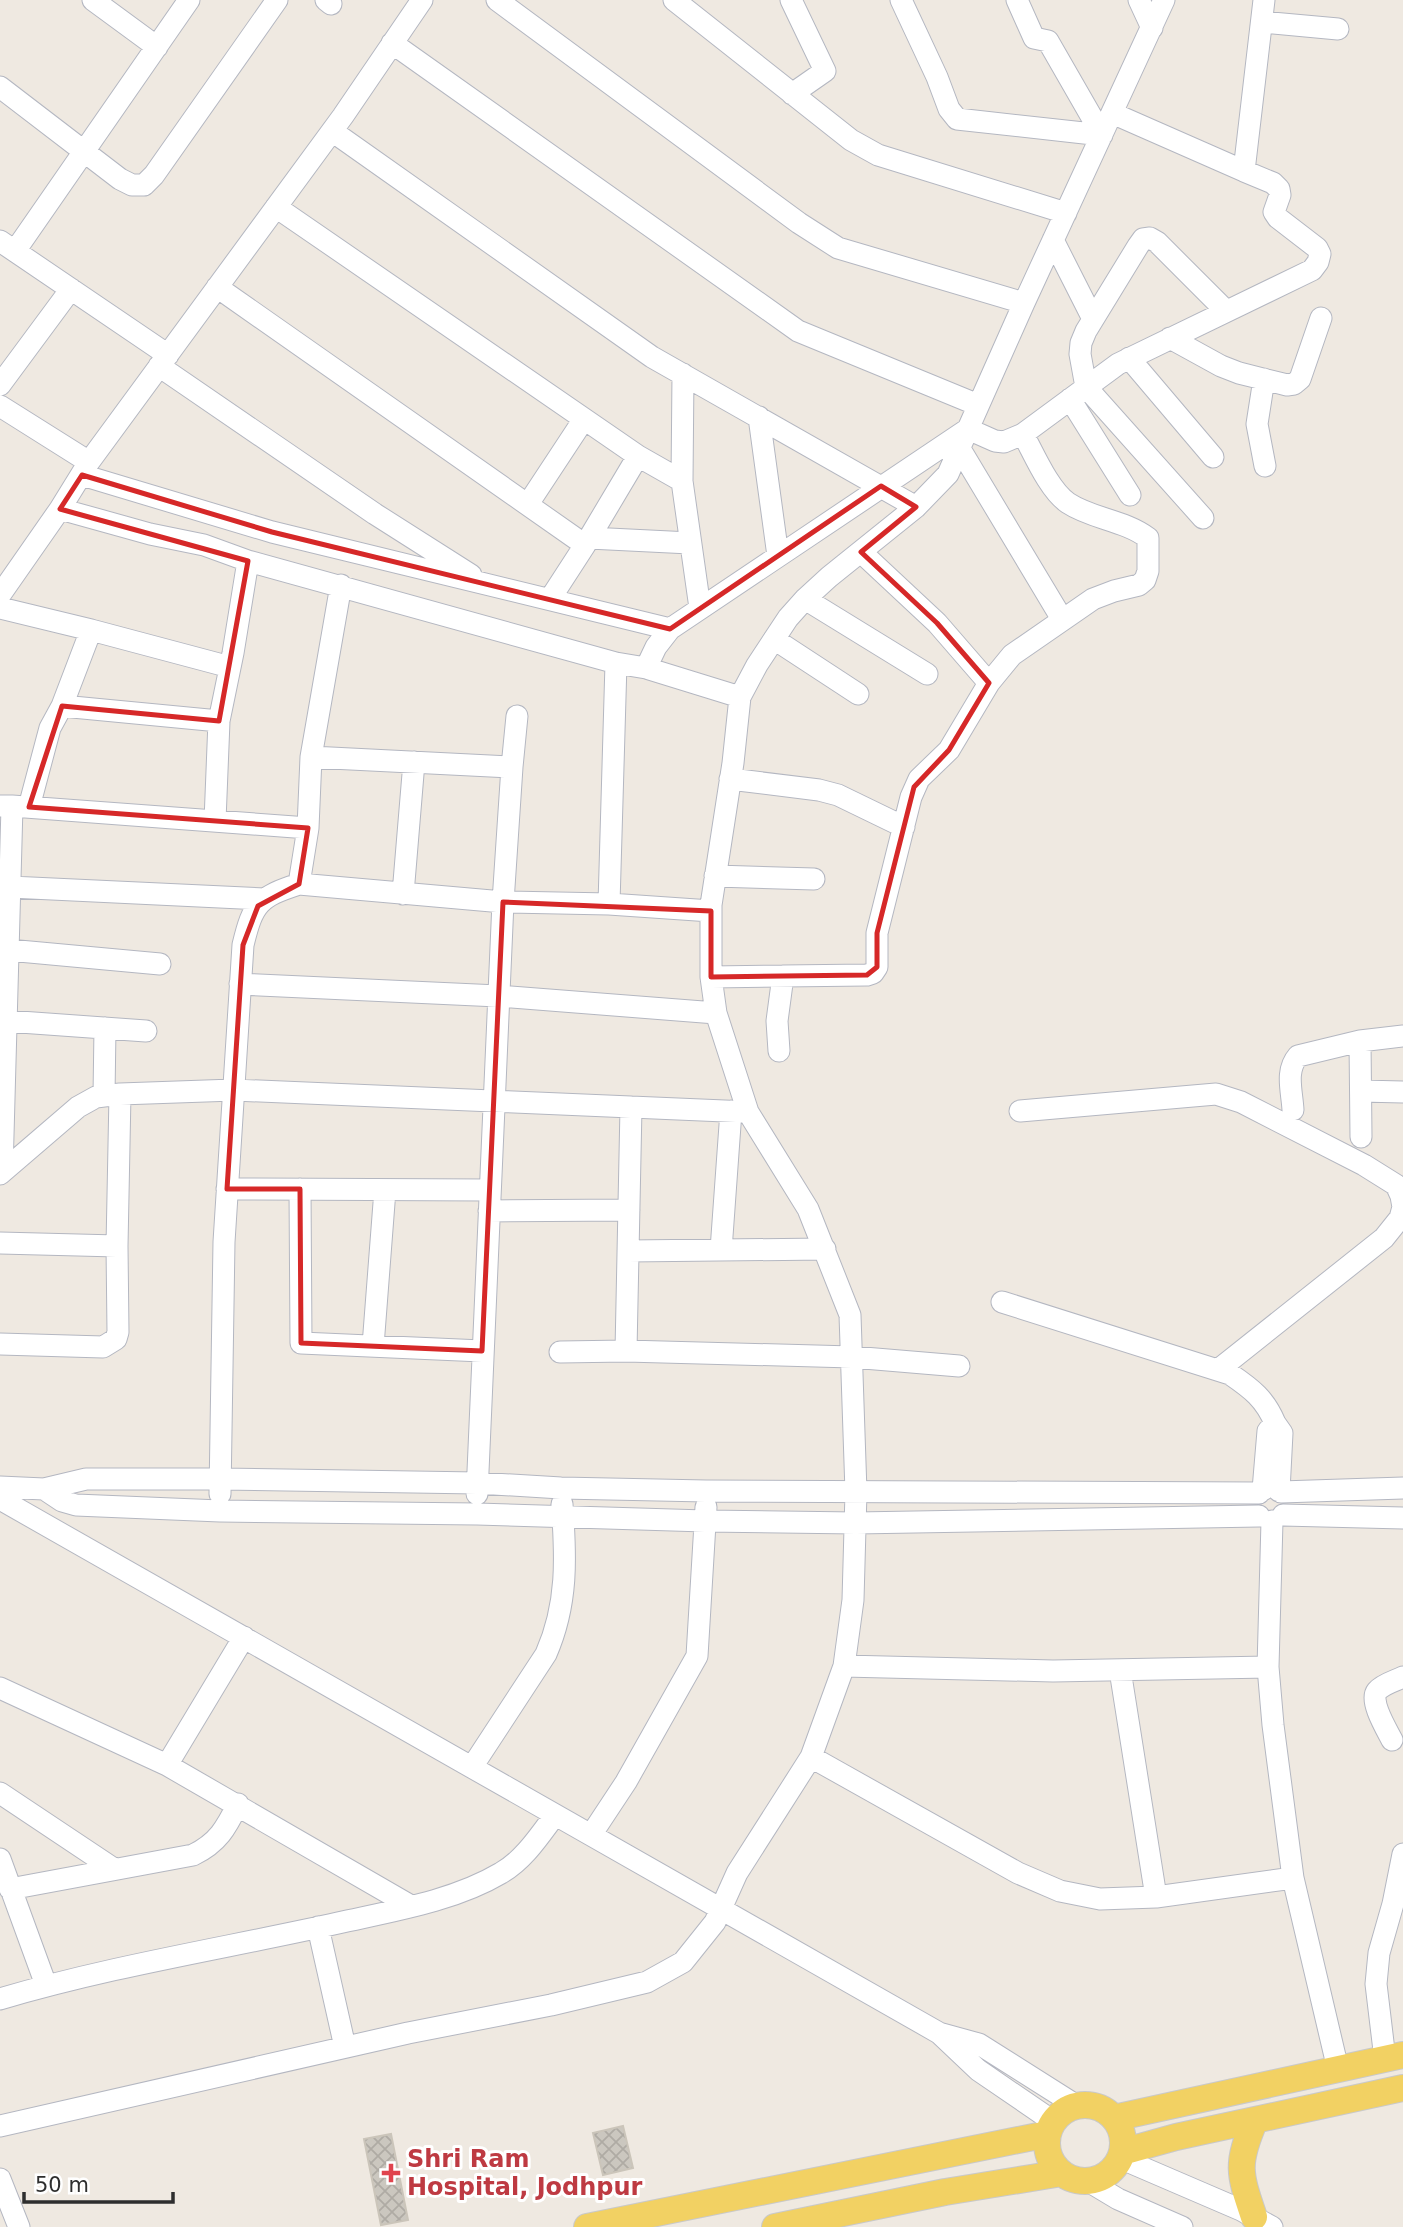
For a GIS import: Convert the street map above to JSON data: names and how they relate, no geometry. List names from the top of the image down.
{
  "places": {
    "health": ["Shri Ram Hospital, Jodhpur"]
  },
  "scale_bar": "50 m"
}
